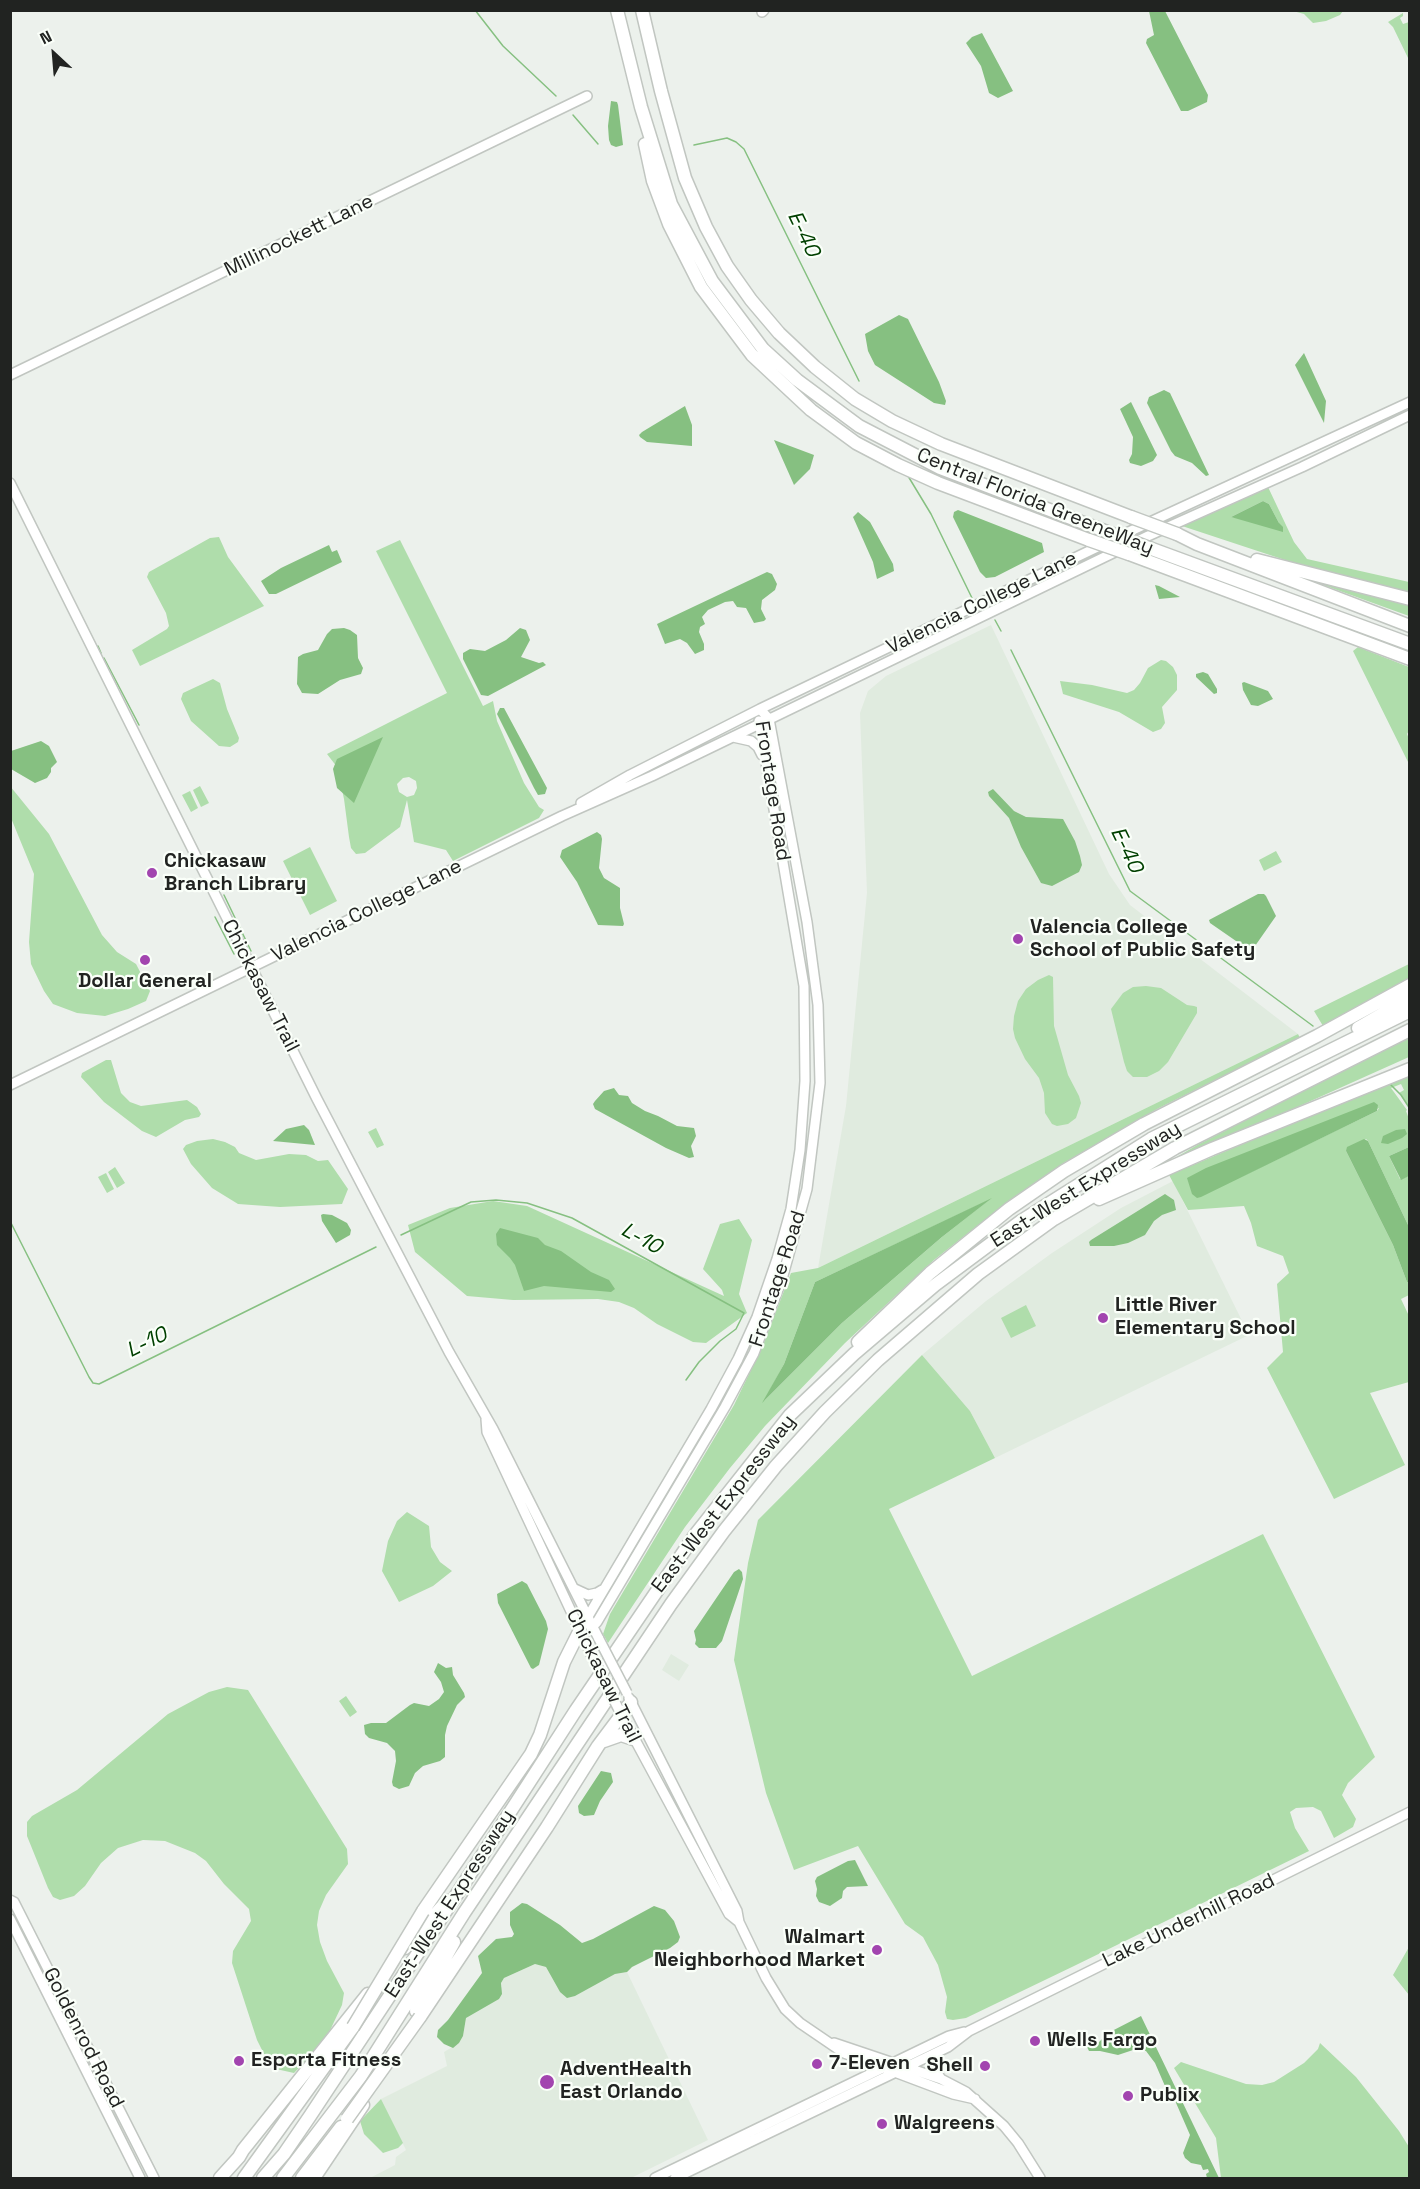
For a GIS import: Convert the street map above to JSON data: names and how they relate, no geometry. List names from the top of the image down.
{
  "streets": {
    "highway": ["Central Florida GreeneWay", "East-West Expressway"],
    "street": [
      "Millinockett Lane",
      "Valencia College Lane",
      "Frontage Road",
      "Chickasaw Trail",
      "Lake Underhill Road",
      "Goldenrod Road"
    ]
  },
  "crossings": [
    ["Valencia College Lane", "Frontage Road"],
    ["Valencia College Lane", "Chickasaw Trail"],
    ["Frontage Road", "Chickasaw Trail"],
    ["Chickasaw Trail", "Lake Underhill Road"]
  ],
  "water": ["E-40", "L-10"],
  "places": [
    "Chickasaw Branch Library",
    "Valencia College School of Public Safety",
    "Dollar General",
    "Little River Elementary School",
    "Walmart Neighborhood Market",
    "Wells Fargo",
    "Esporta Fitness",
    "7-Eleven",
    "Shell",
    "AdventHealth East Orlando",
    "Publix",
    "Walgreens"
  ],
  "north": "top left"
}
